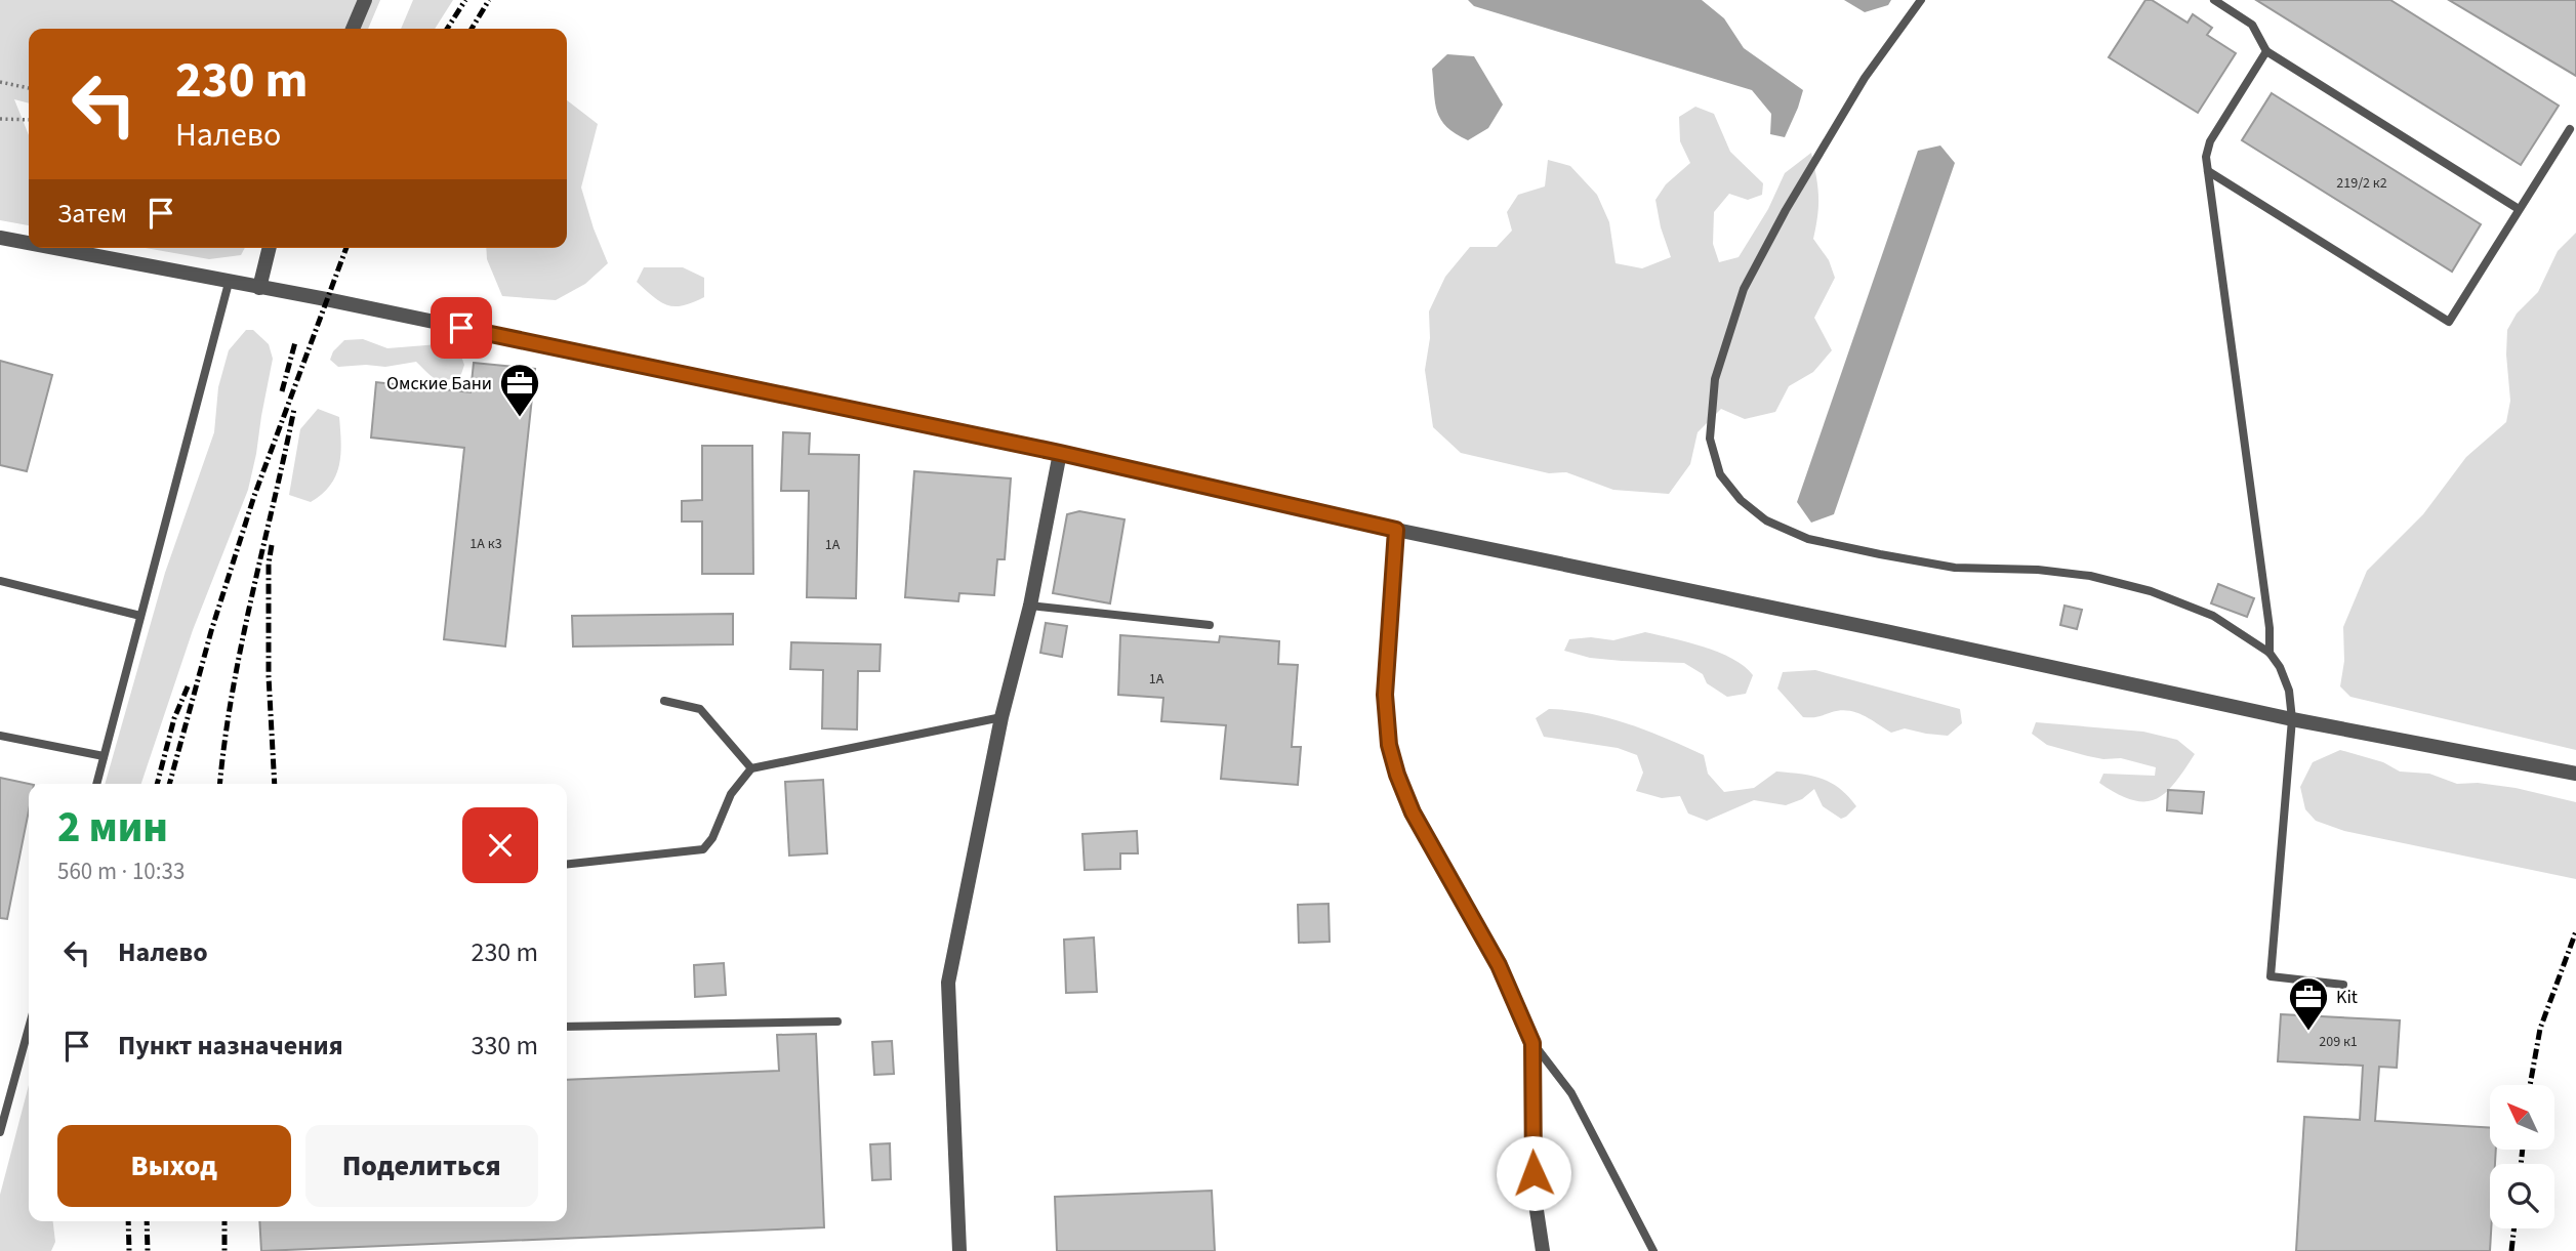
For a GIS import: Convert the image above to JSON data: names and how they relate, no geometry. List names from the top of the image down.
{
  "places": {
    "office": ["Омские Бани", "Kit"]
  },
  "house_numbers": [
    "219/2 к2",
    "1А к3",
    "1А",
    "1А",
    "209 к1"
  ],
  "north": "top left",
  "page": {
    "turn": ["230 m", "Налево"],
    "then": "Затем",
    "heading": ["2 мин", "560 m · 10:33"],
    "list": [
      {
        "name": "Налево",
        "value": "230 m"
      },
      {
        "name": "Пункт назначения",
        "value": "330 m"
      }
    ],
    "buttons": ["Выход", "Поделиться"]
  }
}
